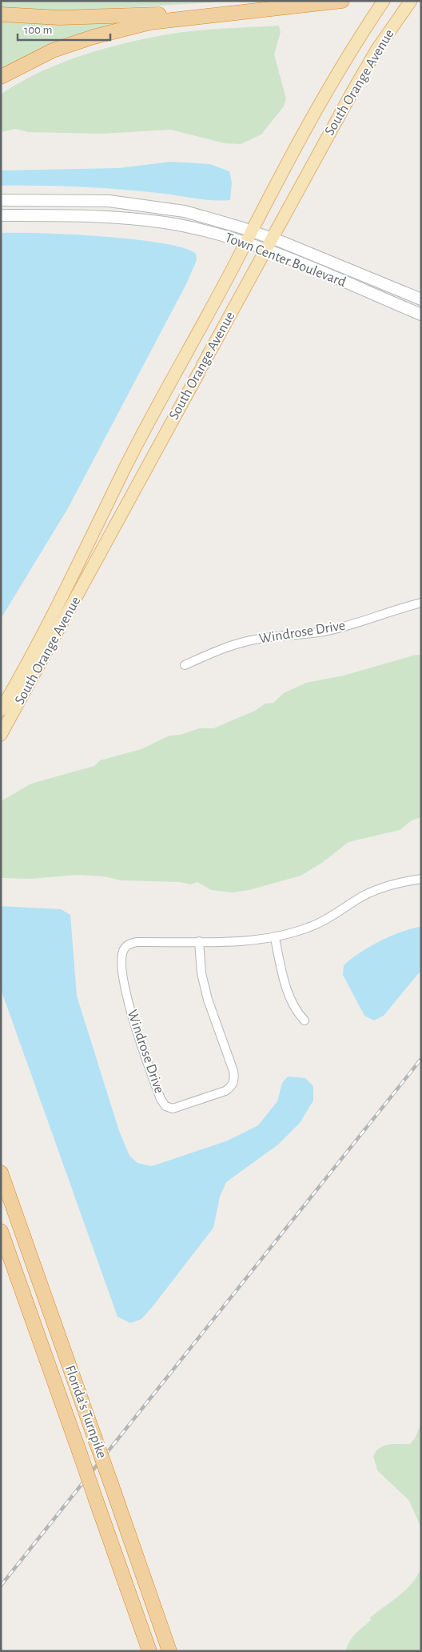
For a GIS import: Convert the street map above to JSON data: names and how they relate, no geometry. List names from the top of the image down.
{
  "streets": {
    "highway": ["Florida's Turnpike"],
    "main road": ["South Orange Avenue", "Town Center Boulevard"],
    "street": ["Windrose Drive"]
  },
  "crossings": [
    ["South Orange Avenue", "Town Center Boulevard"]
  ],
  "scale_bar": "100 m"
}
